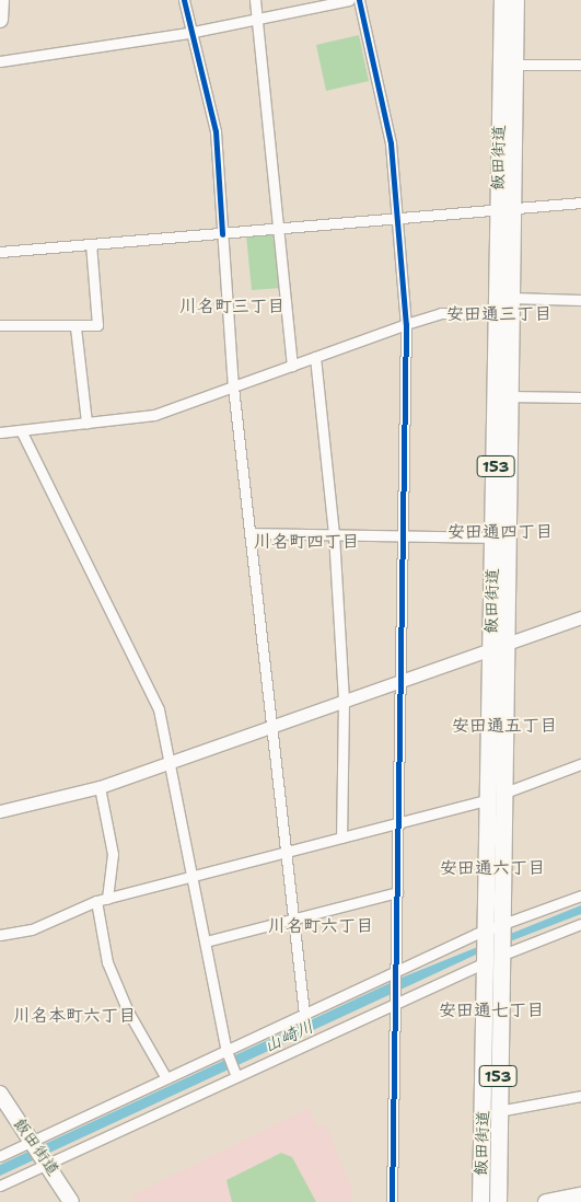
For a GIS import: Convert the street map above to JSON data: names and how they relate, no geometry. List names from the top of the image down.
{
  "streets": {
    "highway": ["飯田街道", "153"]
  },
  "districts": [
    "川名町三丁目",
    "安田通三丁目",
    "安田通四丁目",
    "川名町四丁目",
    "安田通五丁目",
    "安田通六丁目",
    "川名町六丁目",
    "安田通七丁目",
    "川名本町六丁目"
  ],
  "water": ["山崎川"]
}
